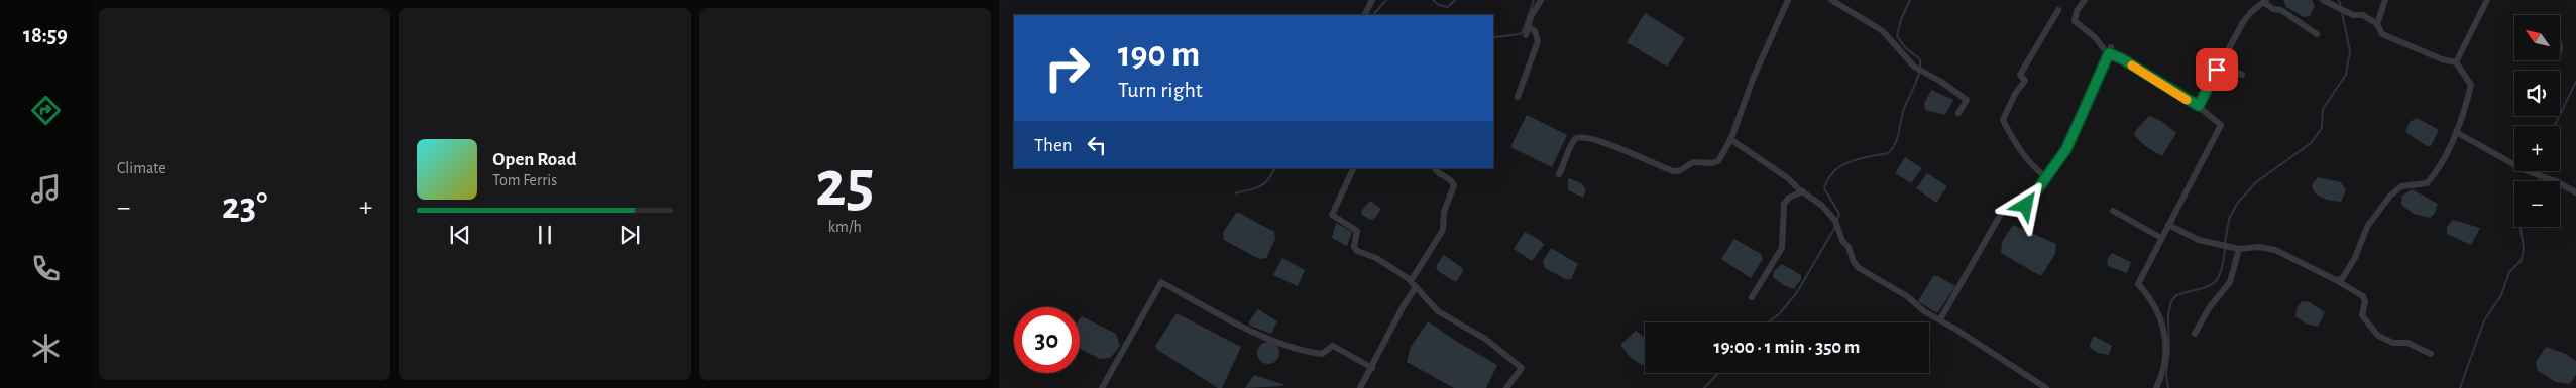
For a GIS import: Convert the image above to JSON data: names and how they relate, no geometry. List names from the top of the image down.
{
  "north": "top left",
  "page": {
    "tabs": "18:59",
    "tile": [
      "Climate",
      ["25", "km/h"]
    ],
    "map_buttons": ["+", "−"],
    "turn": ["190 m", "Turn right"],
    "then": "Then",
    "song": ["Open Road", "Tom Ferris"],
    "heat": ["−", "23°", "+"],
    "limit": "30",
    "trip": "19:00 · 1 min · 350 m"
  }
}
